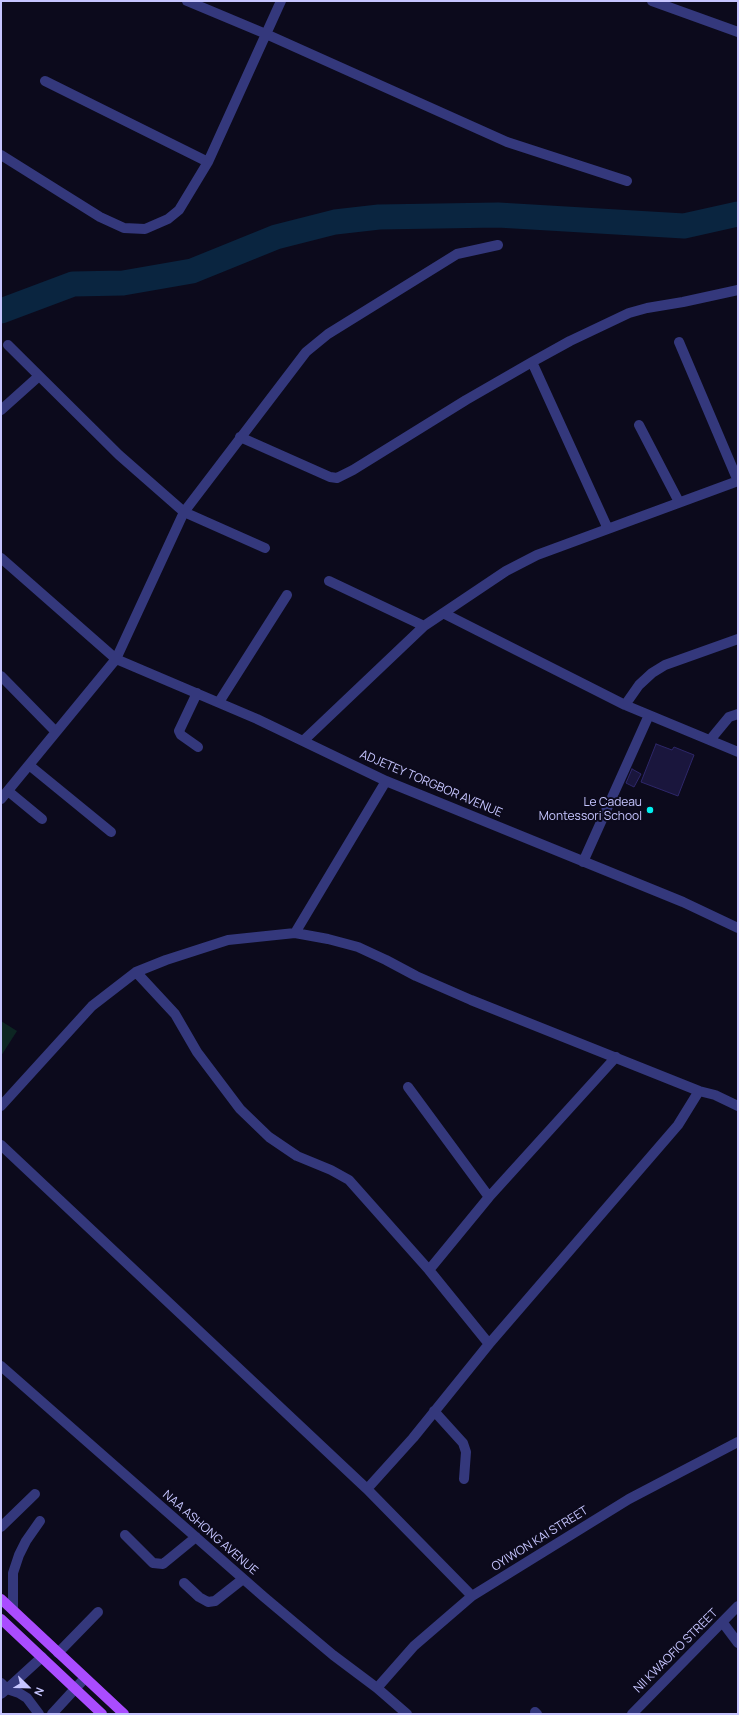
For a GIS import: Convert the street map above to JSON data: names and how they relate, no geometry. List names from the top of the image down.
{
  "streets": {
    "street": [
      "ADJETEY TORGBOR AVENUE",
      "NAA ASHONG AVENUE",
      "OYIWON KAI STREET",
      "NII KWAOFIO STREET"
    ]
  },
  "crossings": [
    ["NAA ASHONG AVENUE", "OYIWON KAI STREET"]
  ],
  "places": ["Le Cadeau Montessori School"],
  "north": "bottom right"
}
